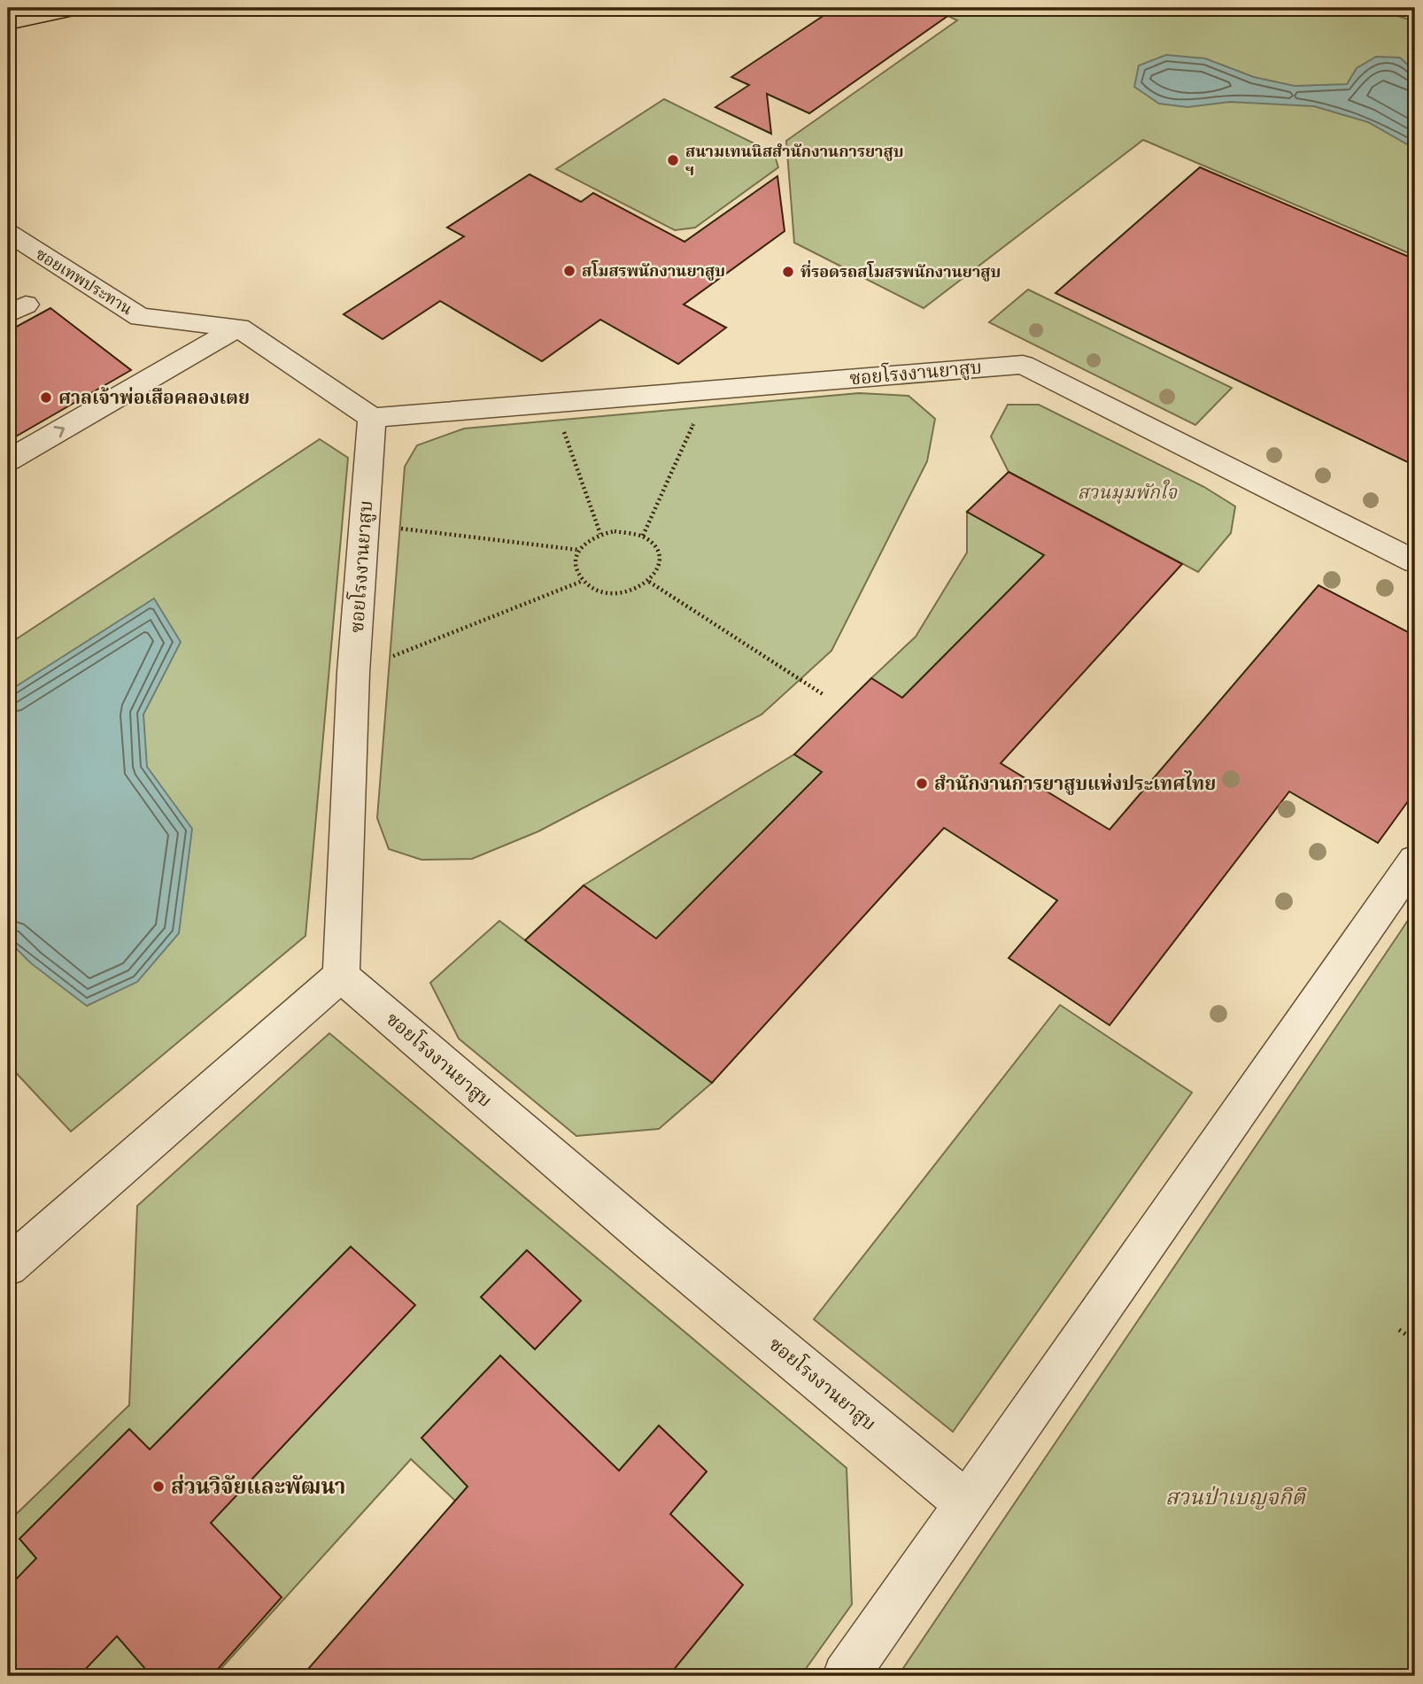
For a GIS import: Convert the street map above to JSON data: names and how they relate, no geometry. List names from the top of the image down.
{
  "streets": {
    "street": ["ซอยเทพประทาน", "ซอยโรงงานยาสูบ"]
  },
  "parks": ["สวนมุมพักใจ", "สวนป่าเบญจกิติ"],
  "places": [
    "สนามเทนนิสสำนักงานการยาสูบ ฯ",
    "สโมสรพนักงานยาสูบ",
    "ที่รอดรถสโมสรพนักงานยาสูบ",
    "ศาลเจ้าพ่อเสือคลองเตย",
    "สำนักงานการยาสูบแห่งประเทศไทย",
    "ส่วนวิจัยและพัฒนา"
  ]
}
